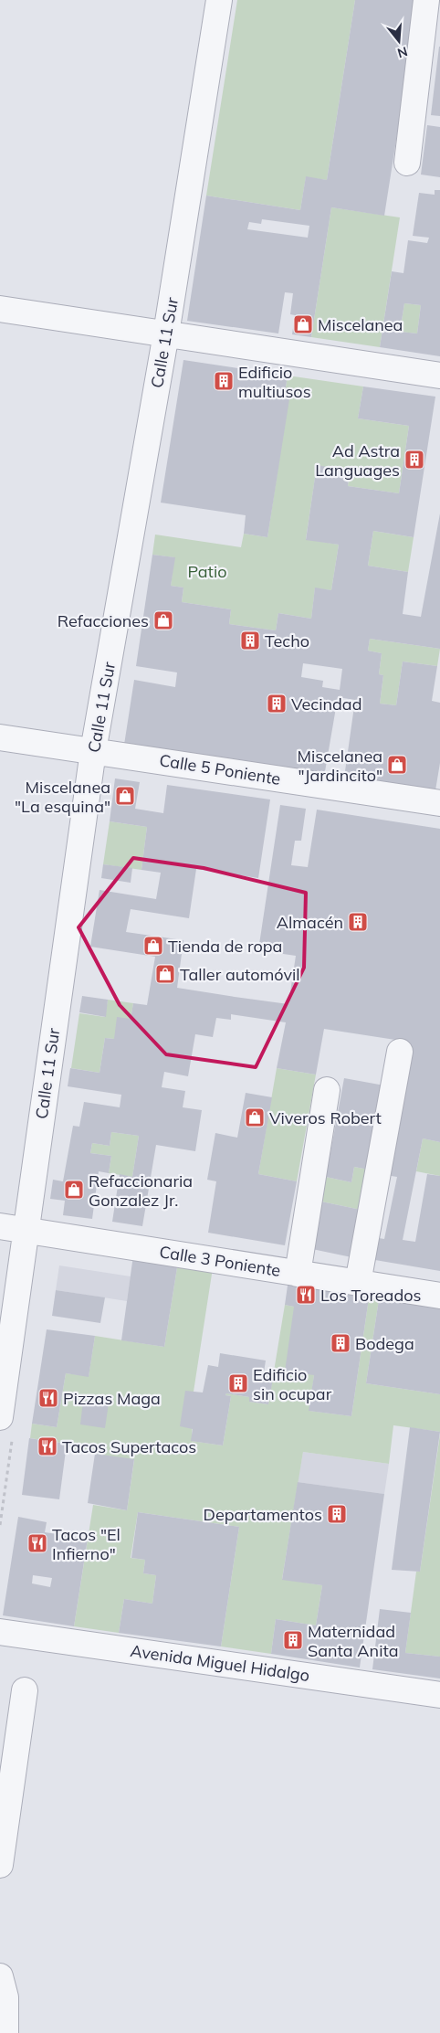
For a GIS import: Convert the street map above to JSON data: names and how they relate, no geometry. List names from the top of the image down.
{
  "streets": {
    "street": [
      "Calle 11 Sur",
      "Calle 5 Poniente",
      "Calle 3 Poniente",
      "Avenida Miguel Hidalgo"
    ]
  },
  "crossings": [
    ["Calle 11 Sur", "Calle 5 Poniente"],
    ["Calle 11 Sur", "Calle 3 Poniente"]
  ],
  "parks": ["Patio"],
  "places": {
    "shop": [
      "Miscelanea",
      "Refacciones",
      "Miscelanea \"Jardincito\"",
      "Miscelanea \"La esquina\"",
      "Tienda de ropa",
      "Taller automóvil",
      "Viveros Robert",
      "Refaccionaria Gonzalez Jr."
    ],
    "building": [
      "Edificio multiusos",
      "Ad Astra Languages",
      "Techo",
      "Vecindad",
      "Almacén",
      "Bodega",
      "Edificio sin ocupar",
      "Departamentos",
      "Maternidad Santa Anita"
    ],
    "restaurant": [
      "Los Toreados",
      "Pizzas Maga",
      "Tacos Supertacos",
      "Tacos \"El Infierno\""
    ]
  },
  "north": "bottom"
}
